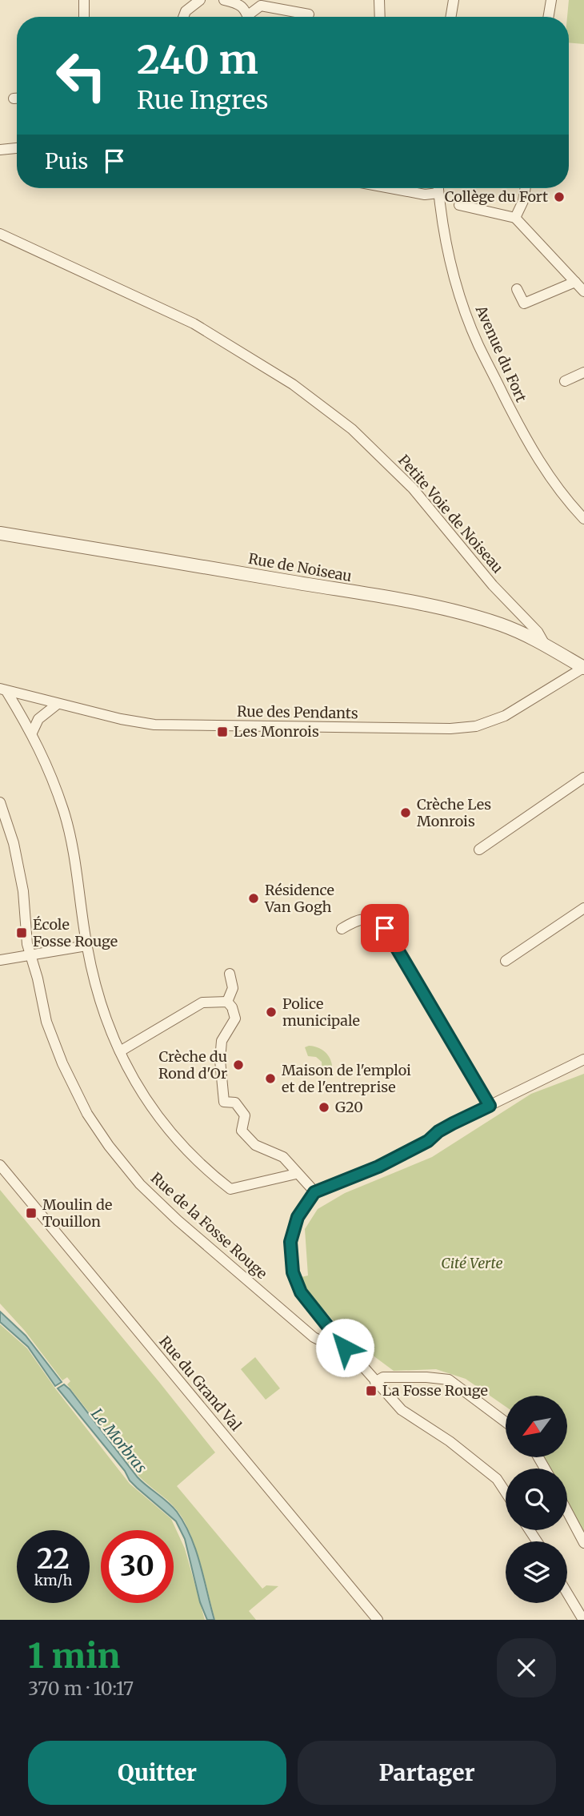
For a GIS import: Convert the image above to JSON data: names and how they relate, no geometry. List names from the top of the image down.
{
  "streets": {
    "street": [
      "Avenue du Fort",
      "Petite Voie de Noiseau",
      "Rue de Noiseau",
      "Rue des Pendants",
      "Rue de la Fosse Rouge",
      "Rue du Grand Val"
    ]
  },
  "crossings": [
    ["Petite Voie de Noiseau", "Rue de Noiseau"],
    ["Rue de Noiseau", "Rue des Pendants"]
  ],
  "water": ["Le Morbras"],
  "parks": ["Cité Verte"],
  "places": {
    "other": [
      "Collège du Fort",
      "Crèche Les Monrois",
      "Résidence Van Gogh",
      "Police municipale",
      "Crèche du Rond d'Or",
      "Maison de l'emploi et de l'entreprise",
      "G20"
    ],
    "transit": [
      "Les Monrois",
      "École Fosse Rouge",
      "Moulin de Touillon",
      "La Fosse Rouge"
    ]
  },
  "north": "bottom left",
  "page": {
    "turn": ["240 m", "Rue Ingres"],
    "then": "Puis",
    "speed": "22 km/h",
    "limit": "30",
    "heading": ["1 min", "370 m · 10:17"],
    "buttons": ["Quitter", "Partager"]
  }
}
